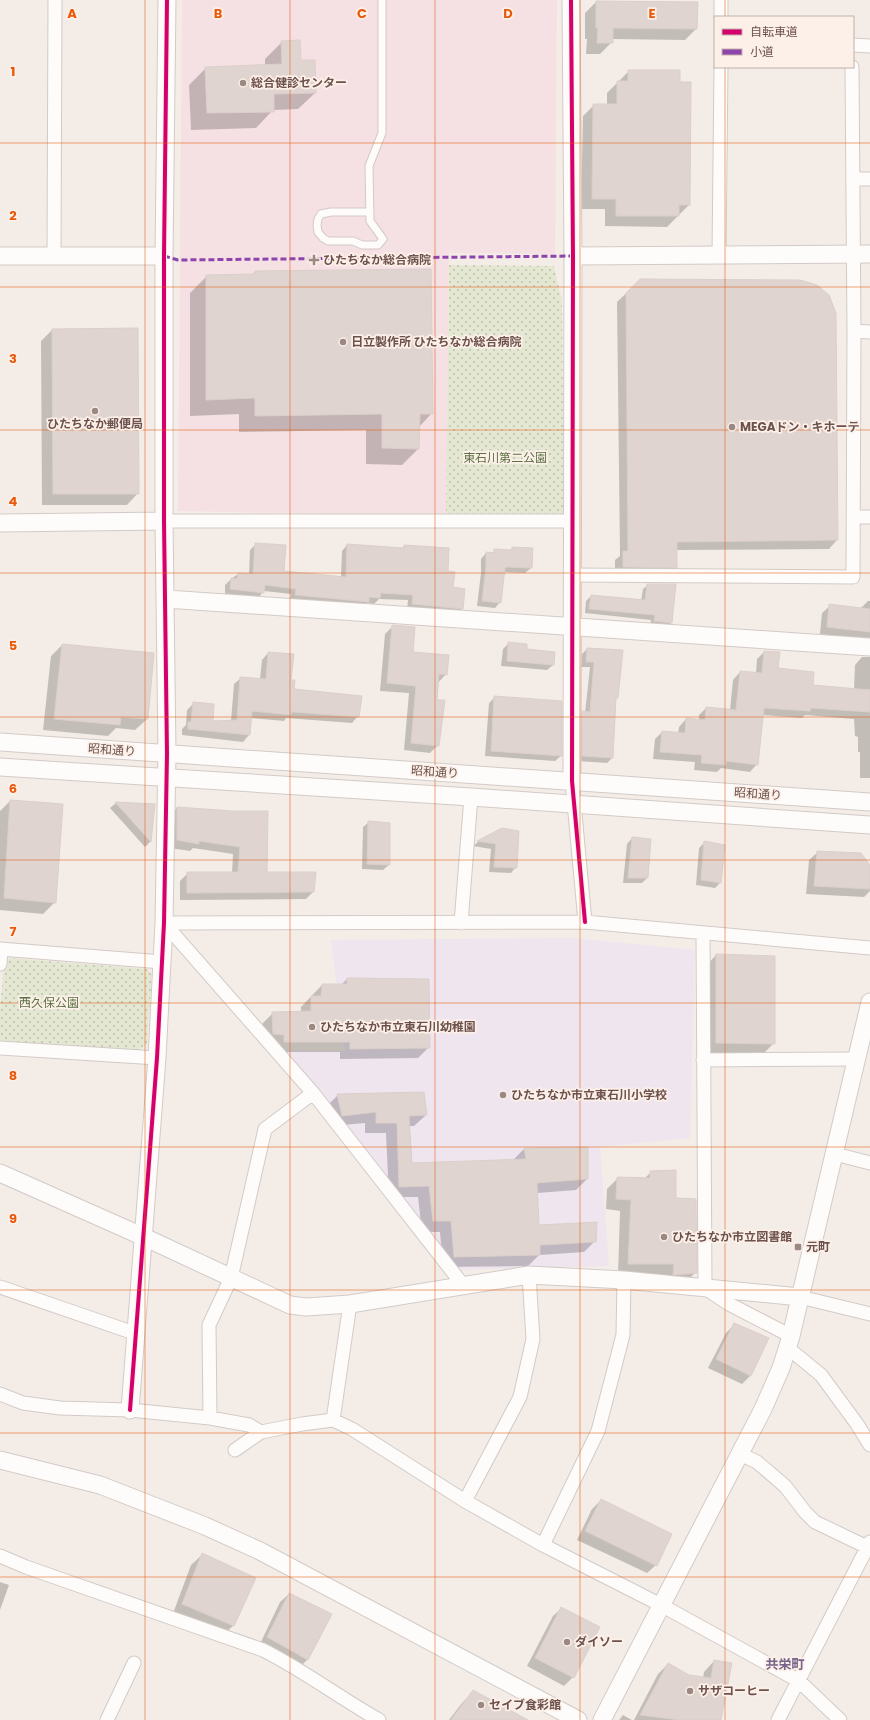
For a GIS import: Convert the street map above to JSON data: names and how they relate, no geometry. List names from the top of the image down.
{
  "streets": {
    "street": ["昭和通り"]
  },
  "districts": ["共栄町"],
  "parks": ["東石川第二公園", "西久保公園"],
  "places": {
    "other": [
      "総合健診センター",
      "日立製作所 ひたちなか総合病院",
      "ひたちなか郵便局",
      "MEGAドン・キホーテ",
      "ひたちなか市立東石川幼稚園",
      "ひたちなか市立東石川小学校",
      "ひたちなか市立図書館",
      "ダイソー",
      "サザコーヒー",
      "セイブ食彩館"
    ],
    "health": ["ひたちなか総合病院"],
    "transit": ["元町"]
  },
  "legend": ["自転車道", "小道"],
  "grid": {
    "columns": [
      "A",
      "B",
      "C",
      "D",
      "E"
    ],
    "rows": [
      "1",
      "2",
      "3",
      "4",
      "5",
      "6",
      "7",
      "8",
      "9"
    ]
  }
}
